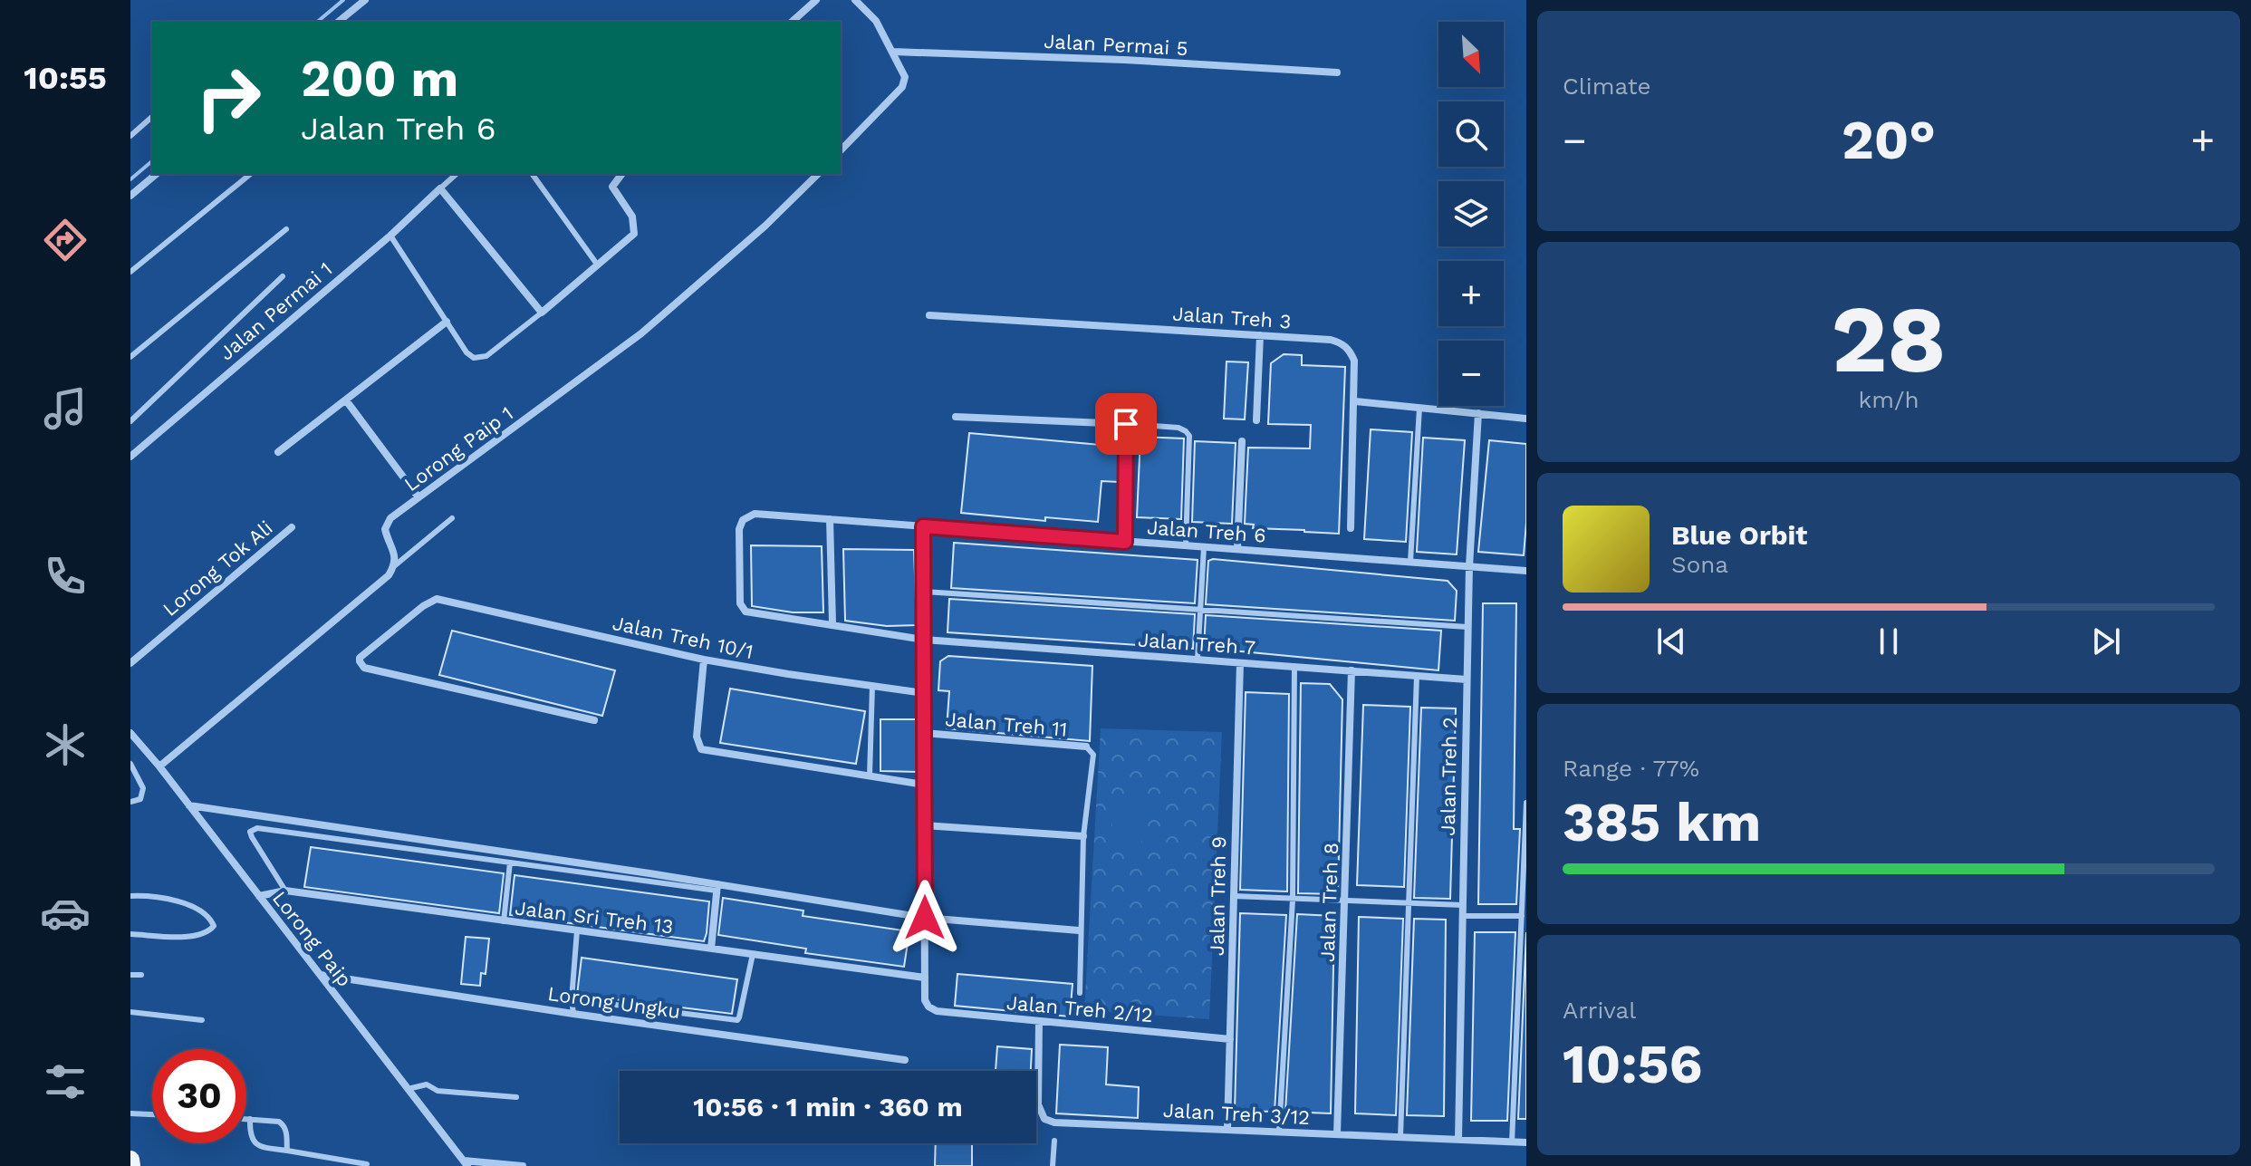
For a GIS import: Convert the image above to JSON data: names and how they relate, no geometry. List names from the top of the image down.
{
  "streets": {
    "street": [
      "Jalan Permai 5",
      "Jalan Permai 1",
      "Jalan Treh 3",
      "Lorong Paip 1",
      "Jalan Treh 6",
      "Lorong Tok Ali",
      "Jalan Treh 10/1",
      "Jalan Treh 7",
      "Jalan Treh 11",
      "Jalan Treh 2",
      "Jalan Treh 9",
      "Jalan Treh 8",
      "Jalan Sri Treh 13",
      "Lorong Paip",
      "Lorong Ungku",
      "Jalan Treh 2/12",
      "Jalan Treh 3/12"
    ]
  },
  "crossings": [
    ["Jalan Treh 6", "Jalan Treh 7"],
    ["Jalan Treh 6", "Jalan Treh 2"],
    ["Jalan Treh 7", "Jalan Treh 2"],
    ["Jalan Treh 7", "Jalan Treh 9"],
    ["Jalan Treh 7", "Jalan Treh 8"],
    ["Jalan Treh 2", "Jalan Treh 3/12"],
    ["Jalan Treh 9", "Jalan Treh 2/12"],
    ["Jalan Treh 9", "Jalan Treh 3/12"],
    ["Jalan Treh 8", "Jalan Treh 3/12"],
    ["Jalan Sri Treh 13", "Lorong Paip"],
    ["Jalan Sri Treh 13", "Jalan Treh 2/12"],
    ["Lorong Paip", "Lorong Ungku"],
    ["Jalan Treh 2/12", "Jalan Treh 3/12"]
  ],
  "north": "bottom right",
  "page": {
    "tabs": "10:55",
    "tile": [
      "Climate",
      ["28", "km/h"],
      ["Range · 77%", "385 km"],
      ["Arrival", "10:56"]
    ],
    "map_buttons": ["+", "−"],
    "turn": ["200 m", "Jalan Treh 6"],
    "heat": ["−", "20°", "+"],
    "song": ["Blue Orbit", "Sona"],
    "limit": "30",
    "trip": "10:56 · 1 min · 360 m"
  }
}
